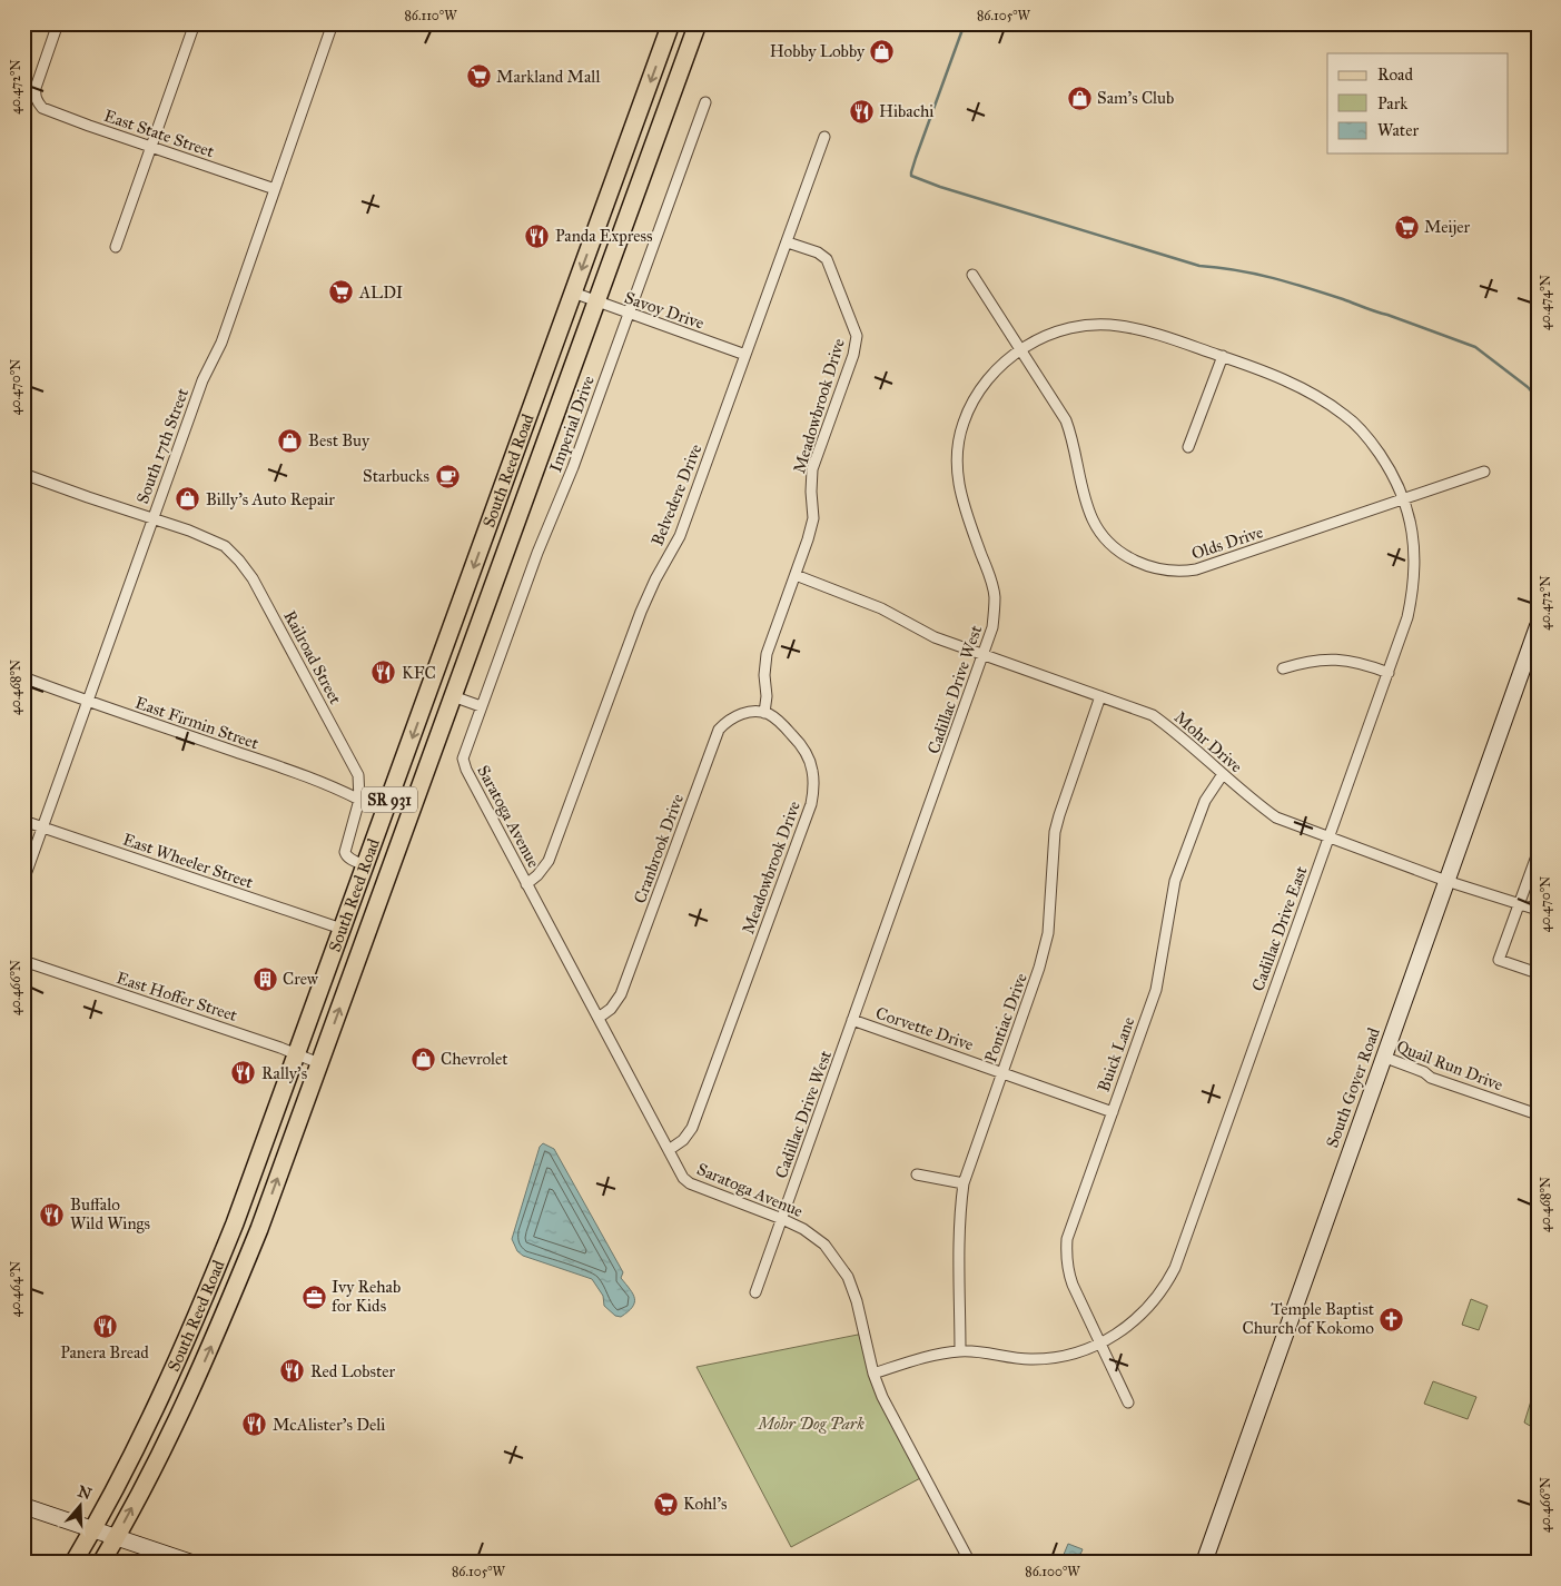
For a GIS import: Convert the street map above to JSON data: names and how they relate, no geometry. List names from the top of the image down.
{
  "streets": {
    "main road": ["South Reed Road", "SR 931"],
    "street": [
      "East State Street",
      "Savoy Drive",
      "Meadowbrook Drive",
      "Imperial Drive",
      "South 17th Street",
      "Belvedere Drive",
      "Olds Drive",
      "Railroad Street",
      "Cadillac Drive West",
      "East Firmin Street",
      "Mohr Drive",
      "Saratoga Avenue",
      "Cranbrook Drive",
      "East Wheeler Street",
      "Cadillac Drive East",
      "East Hoffer Street",
      "Pontiac Drive",
      "Corvette Drive",
      "Buick Lane",
      "Quail Run Drive",
      "South Goyer Road"
    ]
  },
  "crossings": [
    ["East State Street", "South 17th Street"],
    ["Savoy Drive", "Imperial Drive"],
    ["Savoy Drive", "South Reed Road"],
    ["Savoy Drive", "Belvedere Drive"],
    ["Meadowbrook Drive", "Belvedere Drive"],
    ["Meadowbrook Drive", "Mohr Drive"],
    ["Meadowbrook Drive", "Saratoga Avenue"],
    ["Meadowbrook Drive", "Cranbrook Drive"],
    ["Imperial Drive", "Saratoga Avenue"],
    ["South 17th Street", "Railroad Street"],
    ["South 17th Street", "East Firmin Street"],
    ["South 17th Street", "East Wheeler Street"],
    ["South Reed Road", "East Wheeler Street"],
    ["South Reed Road", "East Hoffer Street"],
    ["Belvedere Drive", "Saratoga Avenue"],
    ["Olds Drive", "Cadillac Drive West"],
    ["Olds Drive", "Cadillac Drive East"],
    ["Railroad Street", "East Firmin Street"],
    ["Cadillac Drive West", "Mohr Drive"],
    ["Cadillac Drive West", "Saratoga Avenue"],
    ["Cadillac Drive West", "Cadillac Drive East"],
    ["Cadillac Drive West", "Corvette Drive"],
    ["Mohr Drive", "Cadillac Drive East"],
    ["Mohr Drive", "Pontiac Drive"],
    ["Mohr Drive", "Buick Lane"],
    ["Mohr Drive", "South Goyer Road"],
    ["Saratoga Avenue", "Cranbrook Drive"],
    ["Saratoga Avenue", "Cadillac Drive East"],
    ["Cadillac Drive East", "Pontiac Drive"],
    ["Cadillac Drive East", "Buick Lane"],
    ["Pontiac Drive", "Corvette Drive"],
    ["Corvette Drive", "Buick Lane"],
    ["Quail Run Drive", "South Goyer Road"]
  ],
  "parks": ["Mohr Dog Park"],
  "places": {
    "shop": [
      "Hobby Lobby",
      "Sam's Club",
      "Best Buy",
      "Billy's Auto Repair",
      "Chevrolet"
    ],
    "supermarket": [
      "Markland Mall",
      "Meijer",
      "ALDI",
      "Kohl's"
    ],
    "restaurant": [
      "Hibachi",
      "Panda Express",
      "KFC",
      "Rally's",
      "Buffalo Wild Wings",
      "Panera Bread",
      "Red Lobster",
      "McAlister's Deli"
    ],
    "cafe": ["Starbucks"],
    "building": ["Crew"],
    "office": ["Ivy Rehab for Kids"],
    "church": ["Temple Baptist Church of Kokomo"]
  },
  "legend": ["Road", "Park", "Water"],
  "north": "top",
  "coordinates": [
    "86.110°W",
    "86.105°W",
    "40.472°N",
    "40.474°N",
    "40.470°N",
    "40.468°N",
    "40.466°N",
    "40.464°N",
    "86.100°W"
  ]
}
